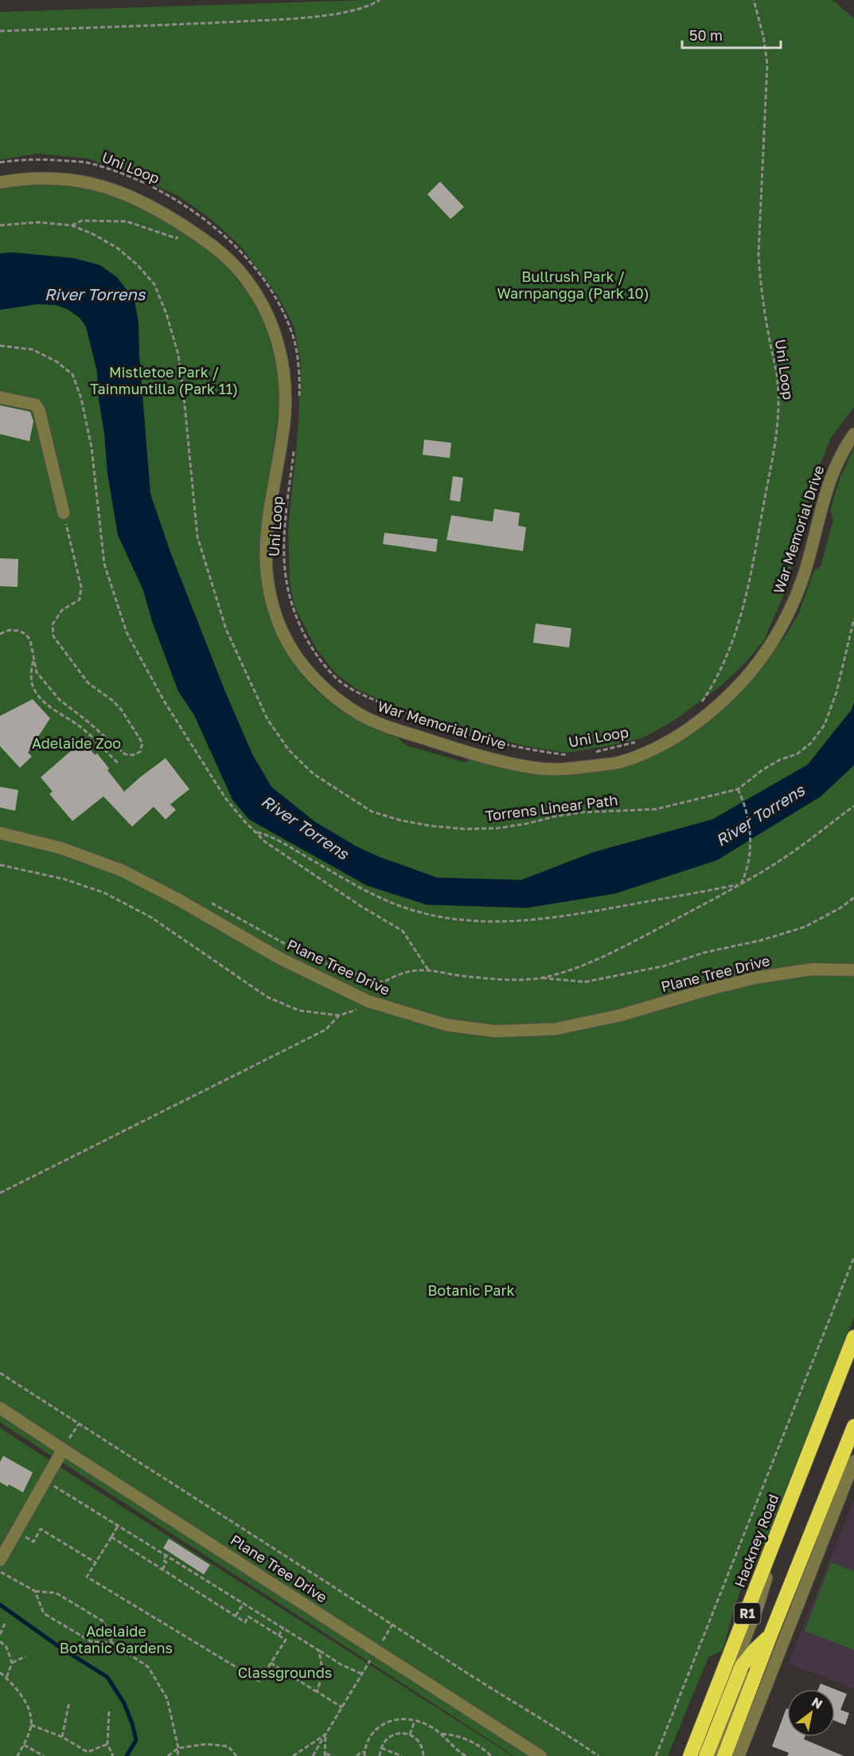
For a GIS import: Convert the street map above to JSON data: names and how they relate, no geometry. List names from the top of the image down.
{
  "streets": {
    "highway": ["Hackney Road", "R1"],
    "street": ["War Memorial Drive", "Plane Tree Drive"],
    "path": ["Uni Loop", "Torrens Linear Path"]
  },
  "water": ["River Torrens"],
  "parks": [
    "Bullrush Park / Warnpangga (Park 10)",
    "Mistletoe Park / Tainmuntilla (Park 11)",
    "Adelaide Zoo",
    "Botanic Park",
    "Adelaide Botanic Gardens",
    "Classgrounds"
  ],
  "scale_bar": "50 m",
  "north": "top right"
}
